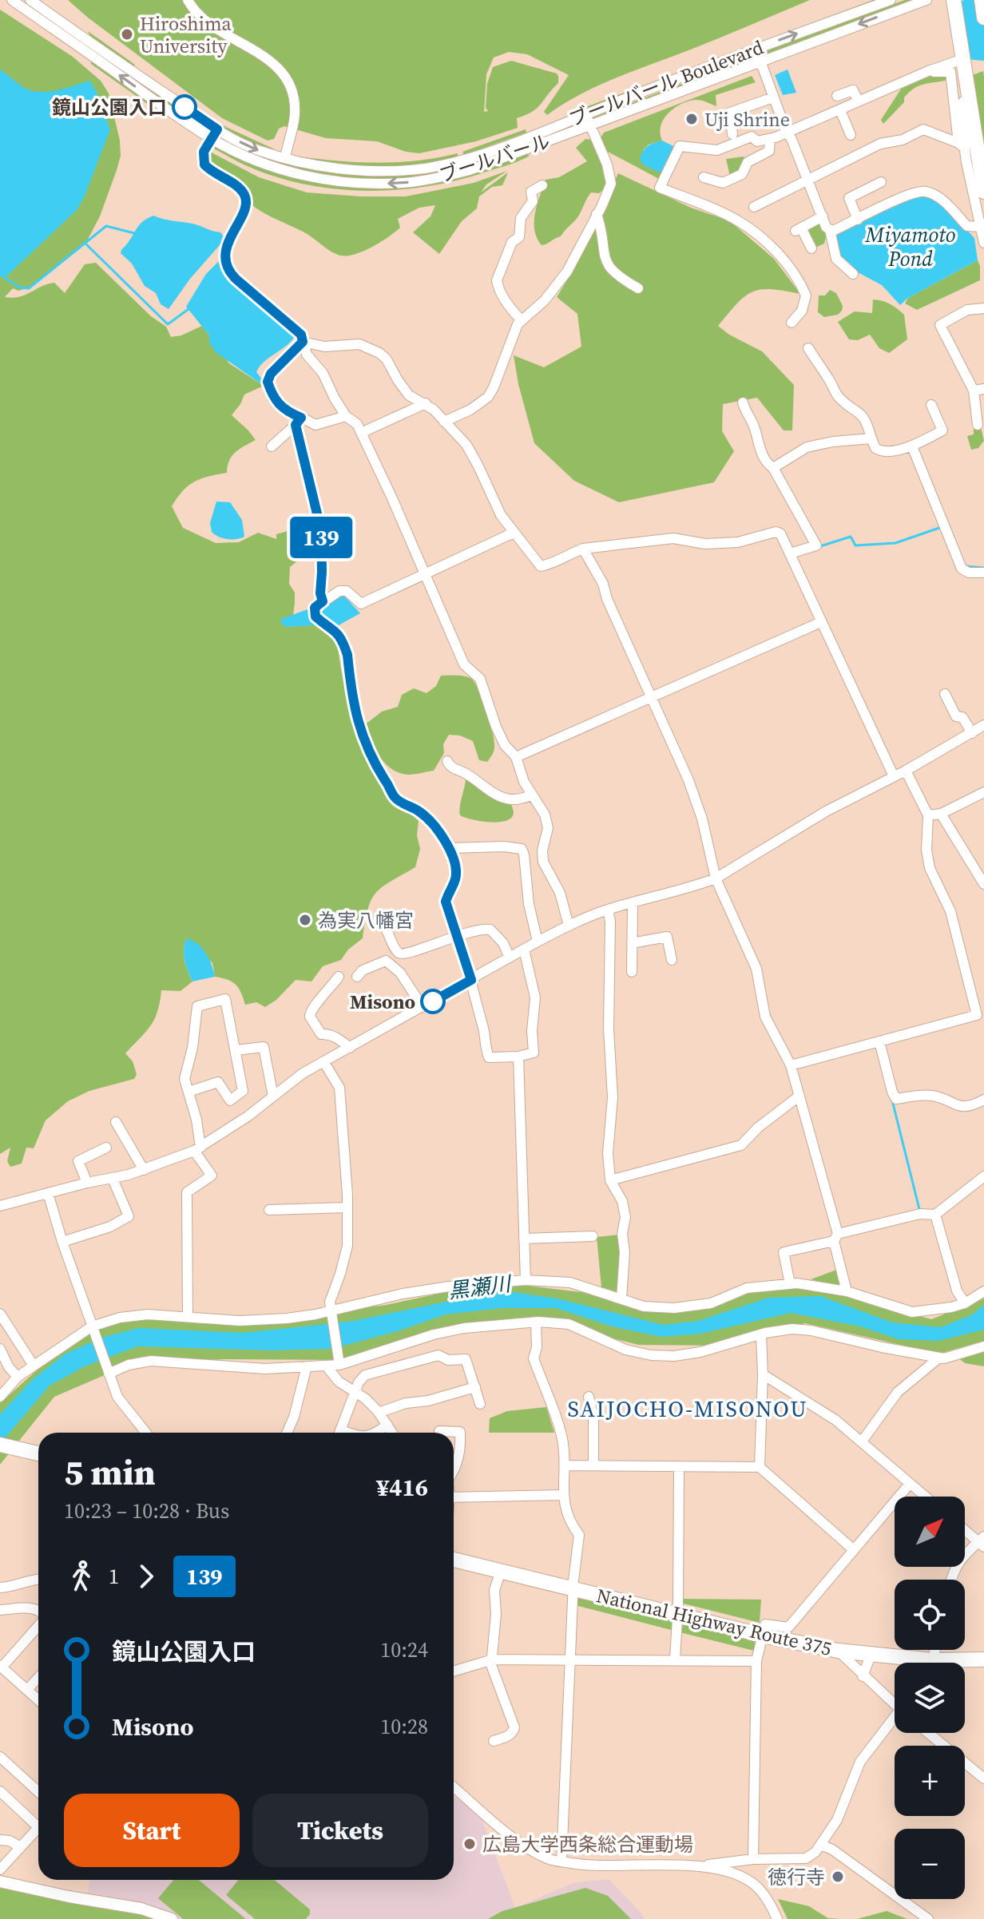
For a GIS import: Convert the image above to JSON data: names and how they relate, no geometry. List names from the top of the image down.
{
  "streets": {
    "highway": ["National Highway Route 375"],
    "street": ["ブールバール Boulevard", "ブールバール"]
  },
  "one_way": ["ブールバール"],
  "districts": ["SAIJOCHO-MISONOU"],
  "water": ["Miyamoto Pond", "黒瀬川"],
  "places": [
    "Hiroshima University",
    "鏡山公園入口",
    "Uji Shrine",
    "為実八幡宮",
    "Misono",
    "広島大学西条総合運動場",
    "徳行寺"
  ],
  "lines": ["bus line 139"],
  "north": "top right",
  "page": {
    "on_map": "139",
    "heading": ["5 min", "10:23 – 10:28 · Bus", "¥416"],
    "map_buttons": ["+", "−"],
    "legs": ["1", "139"],
    "list": [
      {
        "name": "鏡山公園入口",
        "value": "10:24"
      },
      {
        "name": "Misono",
        "value": "10:28"
      }
    ],
    "buttons": ["Start", "Tickets"]
  }
}
